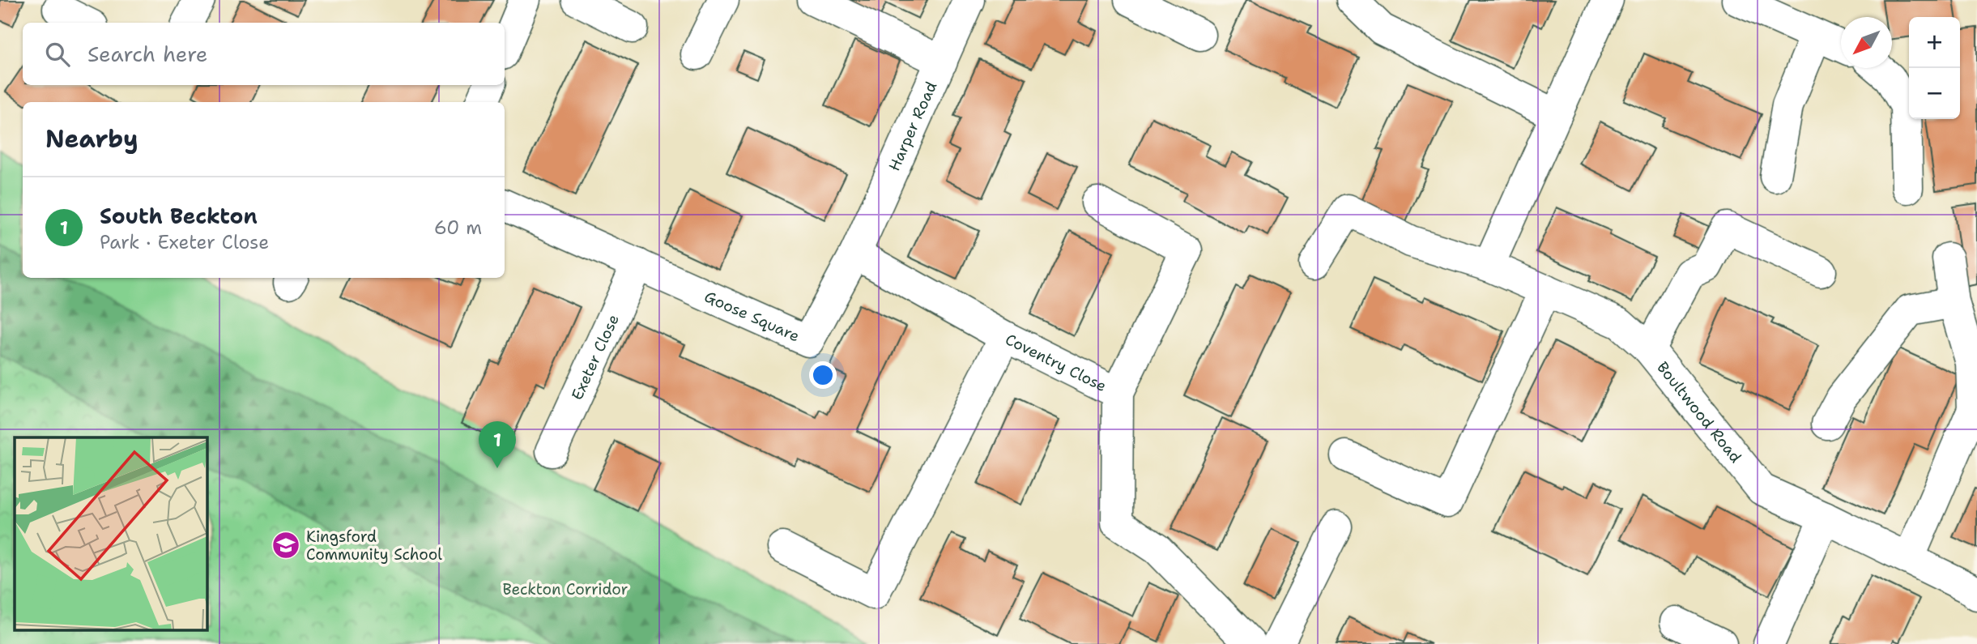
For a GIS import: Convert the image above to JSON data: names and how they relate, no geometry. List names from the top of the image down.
{
  "streets": {
    "street": [
      "Harper Road",
      "Goose Square",
      "Exeter Close",
      "Coventry Close",
      "Boultwood Road"
    ]
  },
  "crossings": [
    ["Harper Road", "Goose Square"],
    ["Harper Road", "Coventry Close"],
    ["Goose Square", "Exeter Close"],
    ["Goose Square", "Coventry Close"]
  ],
  "parks": ["Beckton Corridor"],
  "places": {
    "school or university": ["Kingsford Community School"]
  },
  "north": "bottom left",
  "page": {
    "map_buttons": ["+", "−"],
    "search": "Search here",
    "heading": "Nearby",
    "list": [
      {
        "mark": "1",
        "name": "South Beckton",
        "note": "Park · Exeter Close",
        "value": "60 m"
      }
    ],
    "pins": "1"
  }
}
